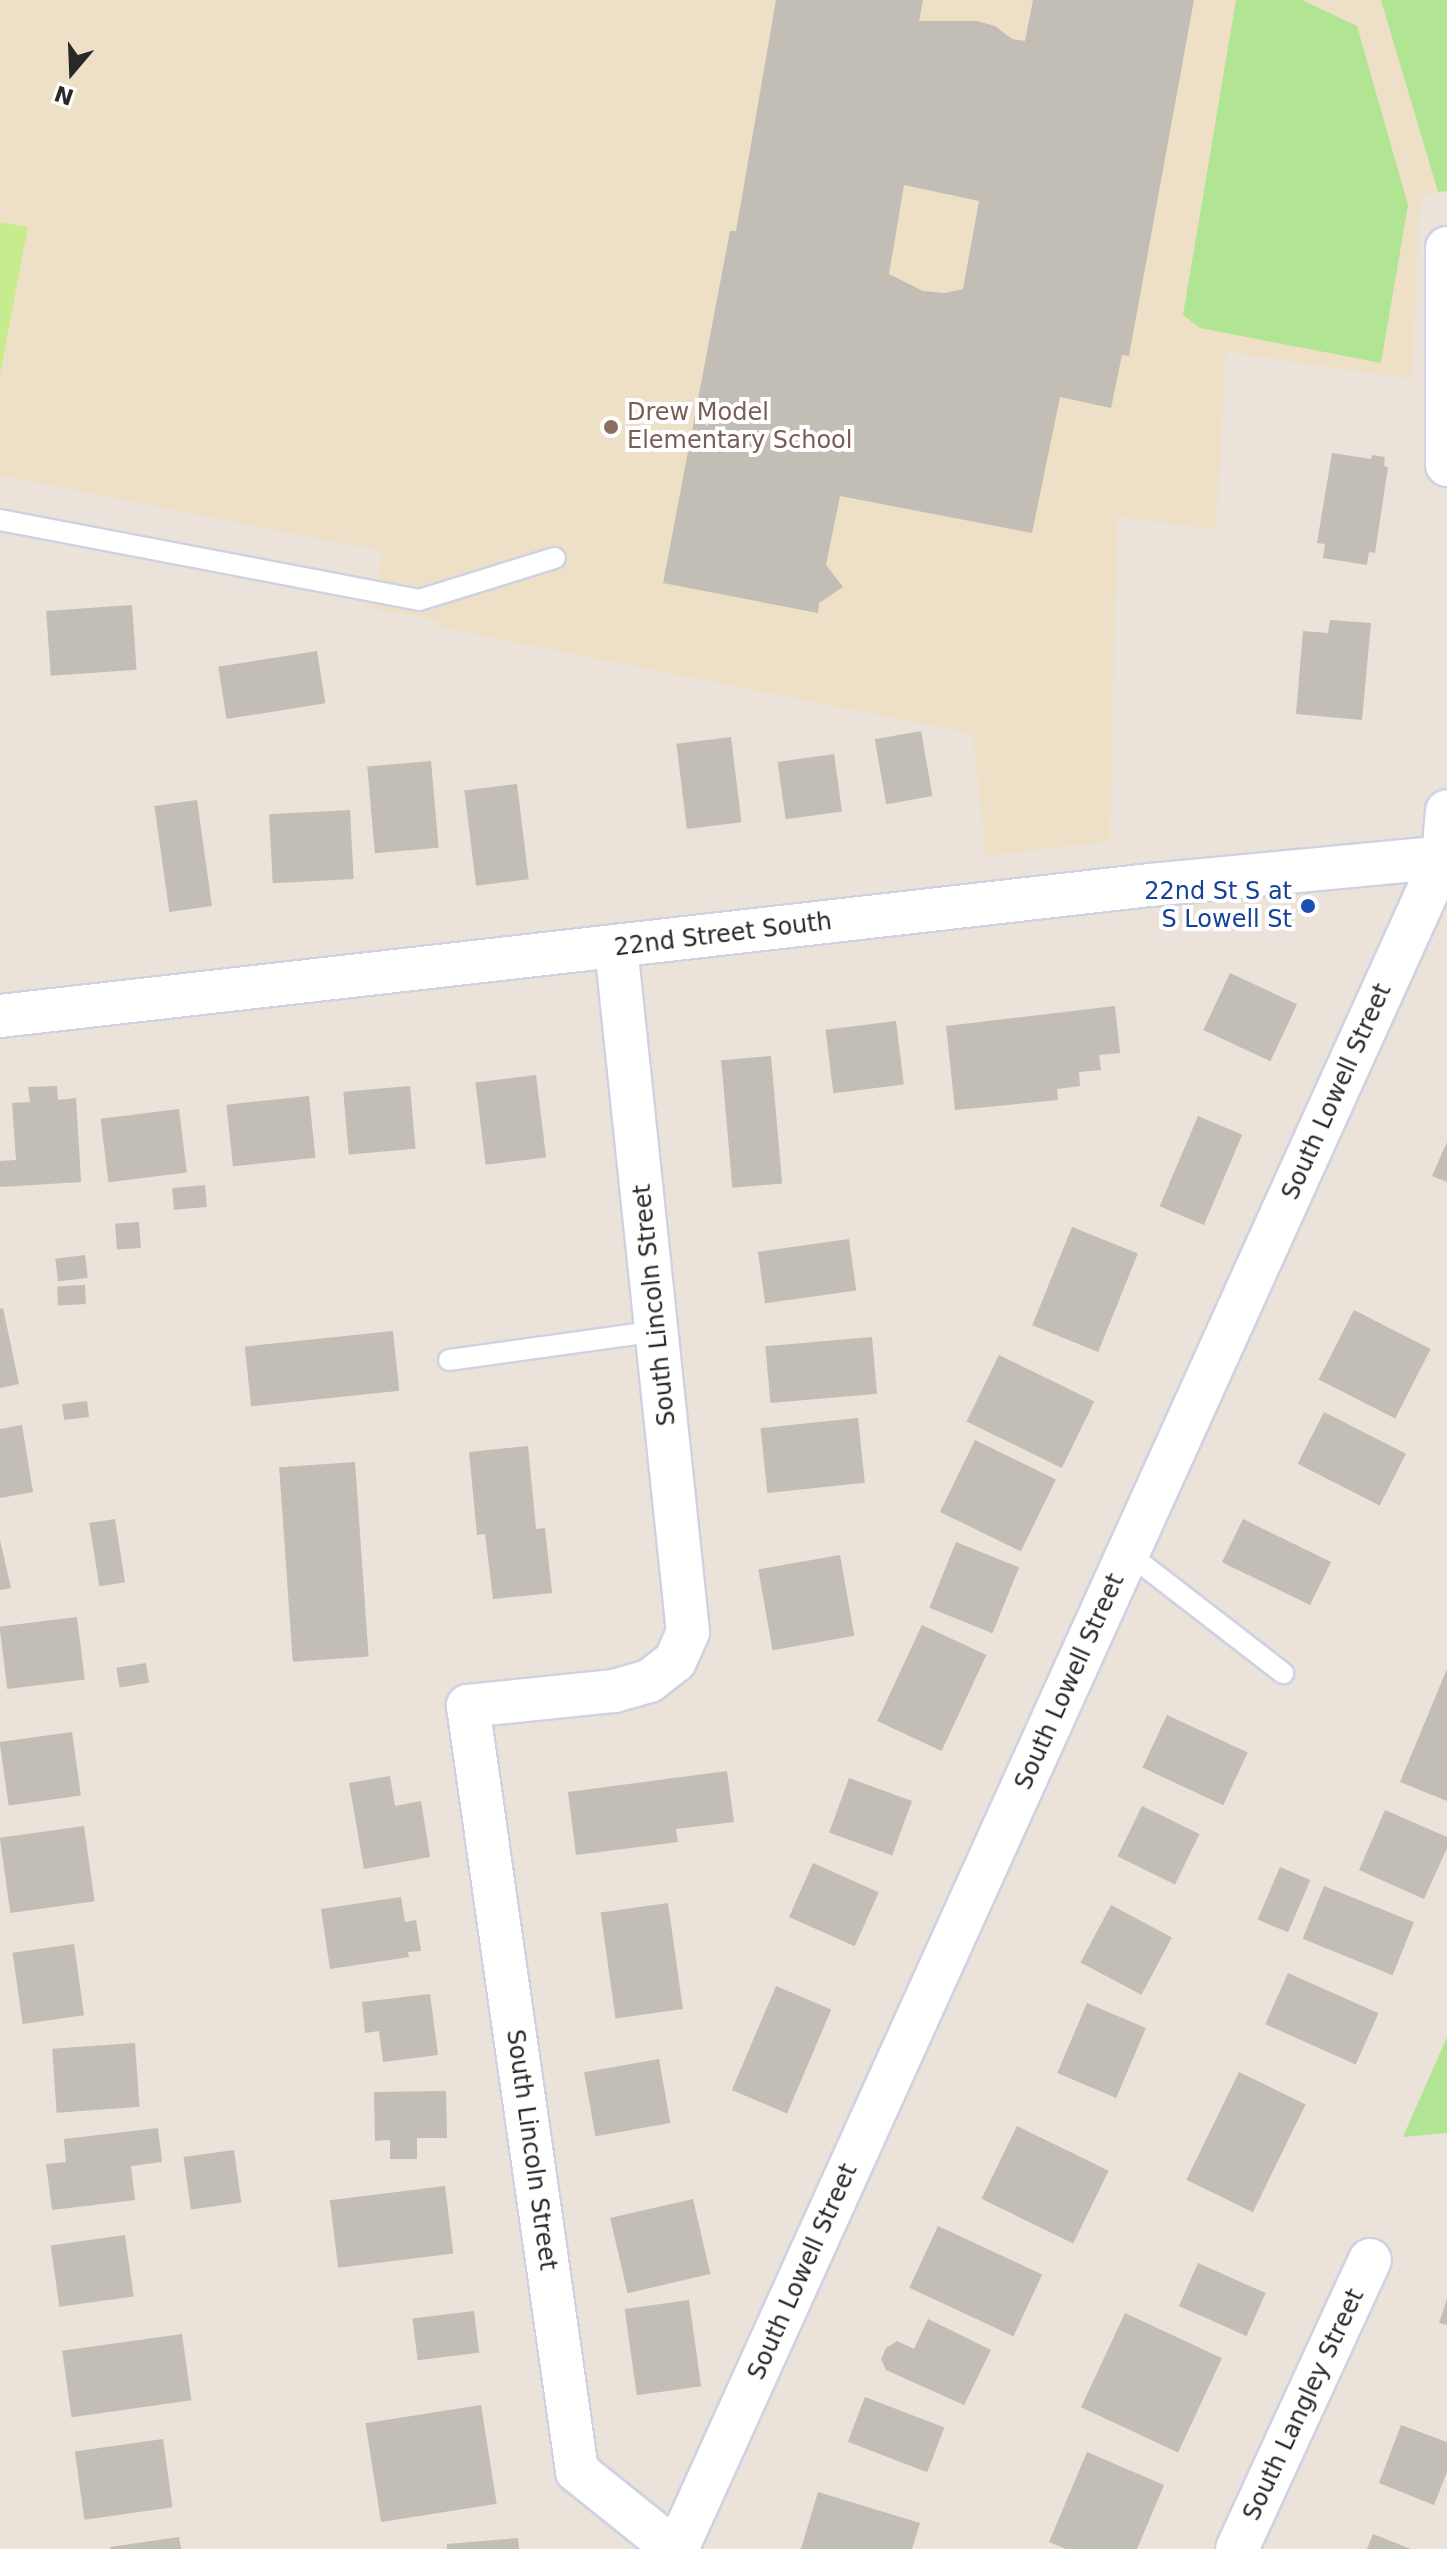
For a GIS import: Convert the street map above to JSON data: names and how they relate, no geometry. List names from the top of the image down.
{
  "streets": {
    "street": [
      "22nd Street South",
      "South Lowell Street",
      "South Lincoln Street",
      "South Langley Street"
    ]
  },
  "crossings": [
    ["22nd Street South", "South Lowell Street"],
    ["22nd Street South", "South Lincoln Street"],
    ["South Lowell Street", "South Lincoln Street"]
  ],
  "places": ["Drew Model Elementary School", "22nd St S at S Lowell St"],
  "north": "bottom"
}
